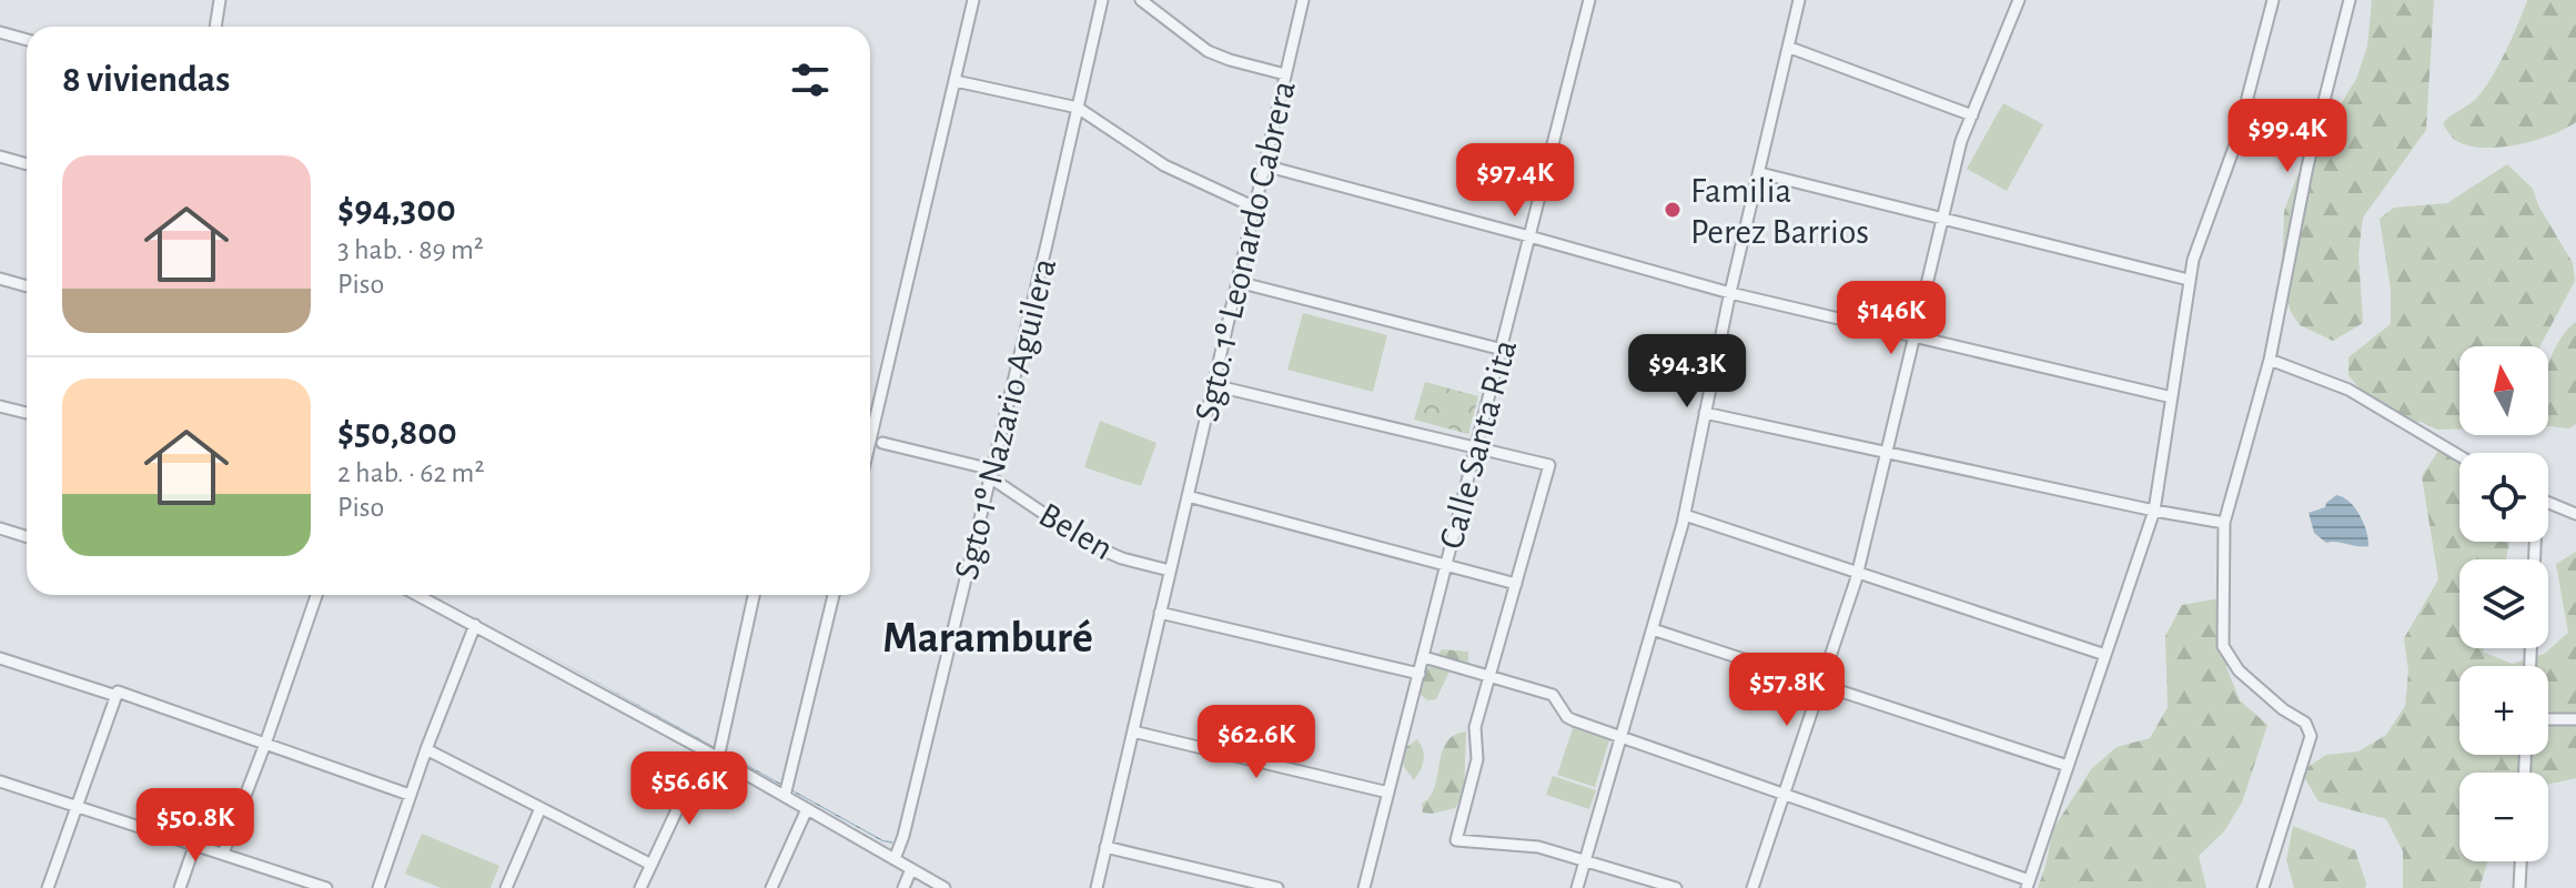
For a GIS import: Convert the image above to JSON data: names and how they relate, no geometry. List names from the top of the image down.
{
  "streets": {
    "street": [
      "Sgto. 1º Leonardo Cabrera",
      "Sgto 1º Nazario Aguilera",
      "Calle Santa Rita",
      "Belen"
    ]
  },
  "crossings": [
    ["Sgto. 1º Leonardo Cabrera", "Belen"],
    ["Sgto 1º Nazario Aguilera", "Belen"]
  ],
  "districts": ["Maramburé"],
  "places": ["Familia Perez Barrios"],
  "north": "top",
  "page": {
    "heading": "8 viviendas",
    "price": [
      "$99.4K",
      "$97.4K",
      "$146K",
      "$94.3K",
      "$57.8K",
      "$62.6K",
      "$56.6K",
      "$50.8K"
    ],
    "list": [
      {
        "name": "$94,300",
        "note": "3 hab. · 89 m² · Piso"
      },
      {
        "name": "$50,800",
        "note": "2 hab. · 62 m² · Piso"
      }
    ],
    "map_buttons": ["+", "−"]
  }
}
